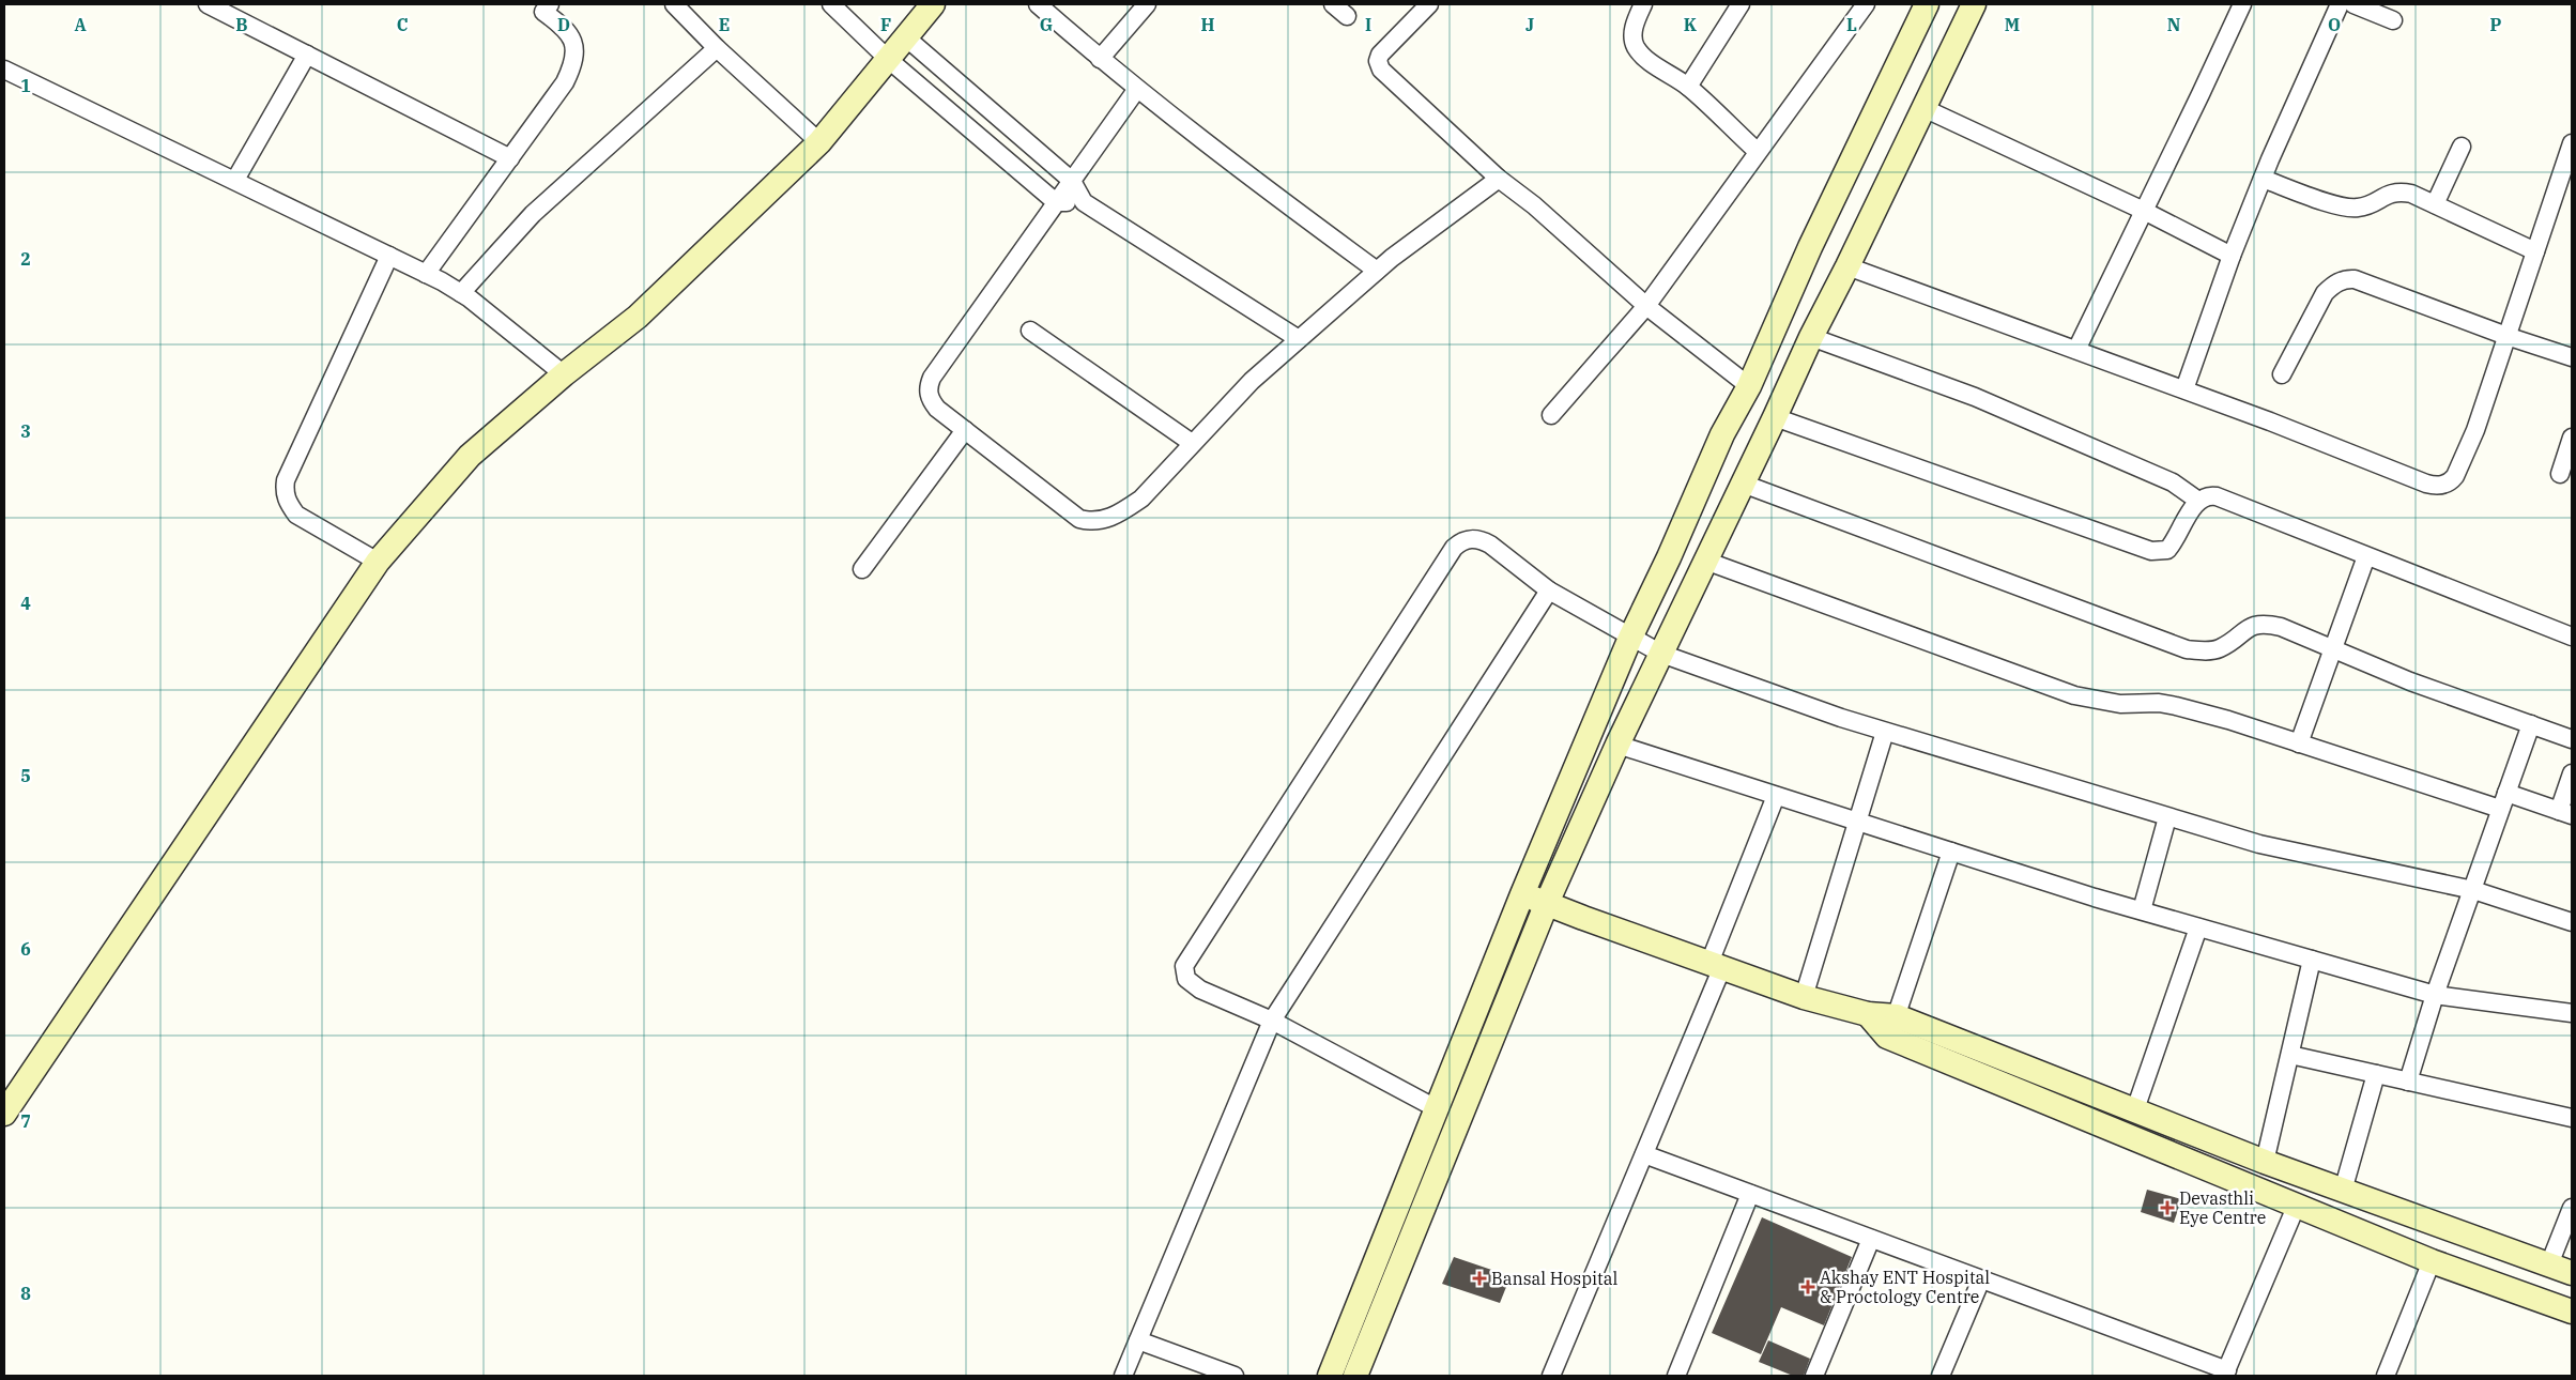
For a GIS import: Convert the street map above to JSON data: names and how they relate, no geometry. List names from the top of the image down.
{
  "places": {
    "health": ["Devasthli Eye Centre", "Bansal Hospital", "Akshay ENT Hospital & Proctology Centre"]
  },
  "grid": {
    "columns": [
      "A",
      "B",
      "C",
      "D",
      "E",
      "F",
      "G",
      "H",
      "I",
      "J",
      "K",
      "L",
      "M",
      "N",
      "O",
      "P"
    ],
    "rows": [
      "1",
      "2",
      "3",
      "4",
      "5",
      "6",
      "7",
      "8"
    ]
  }
}
